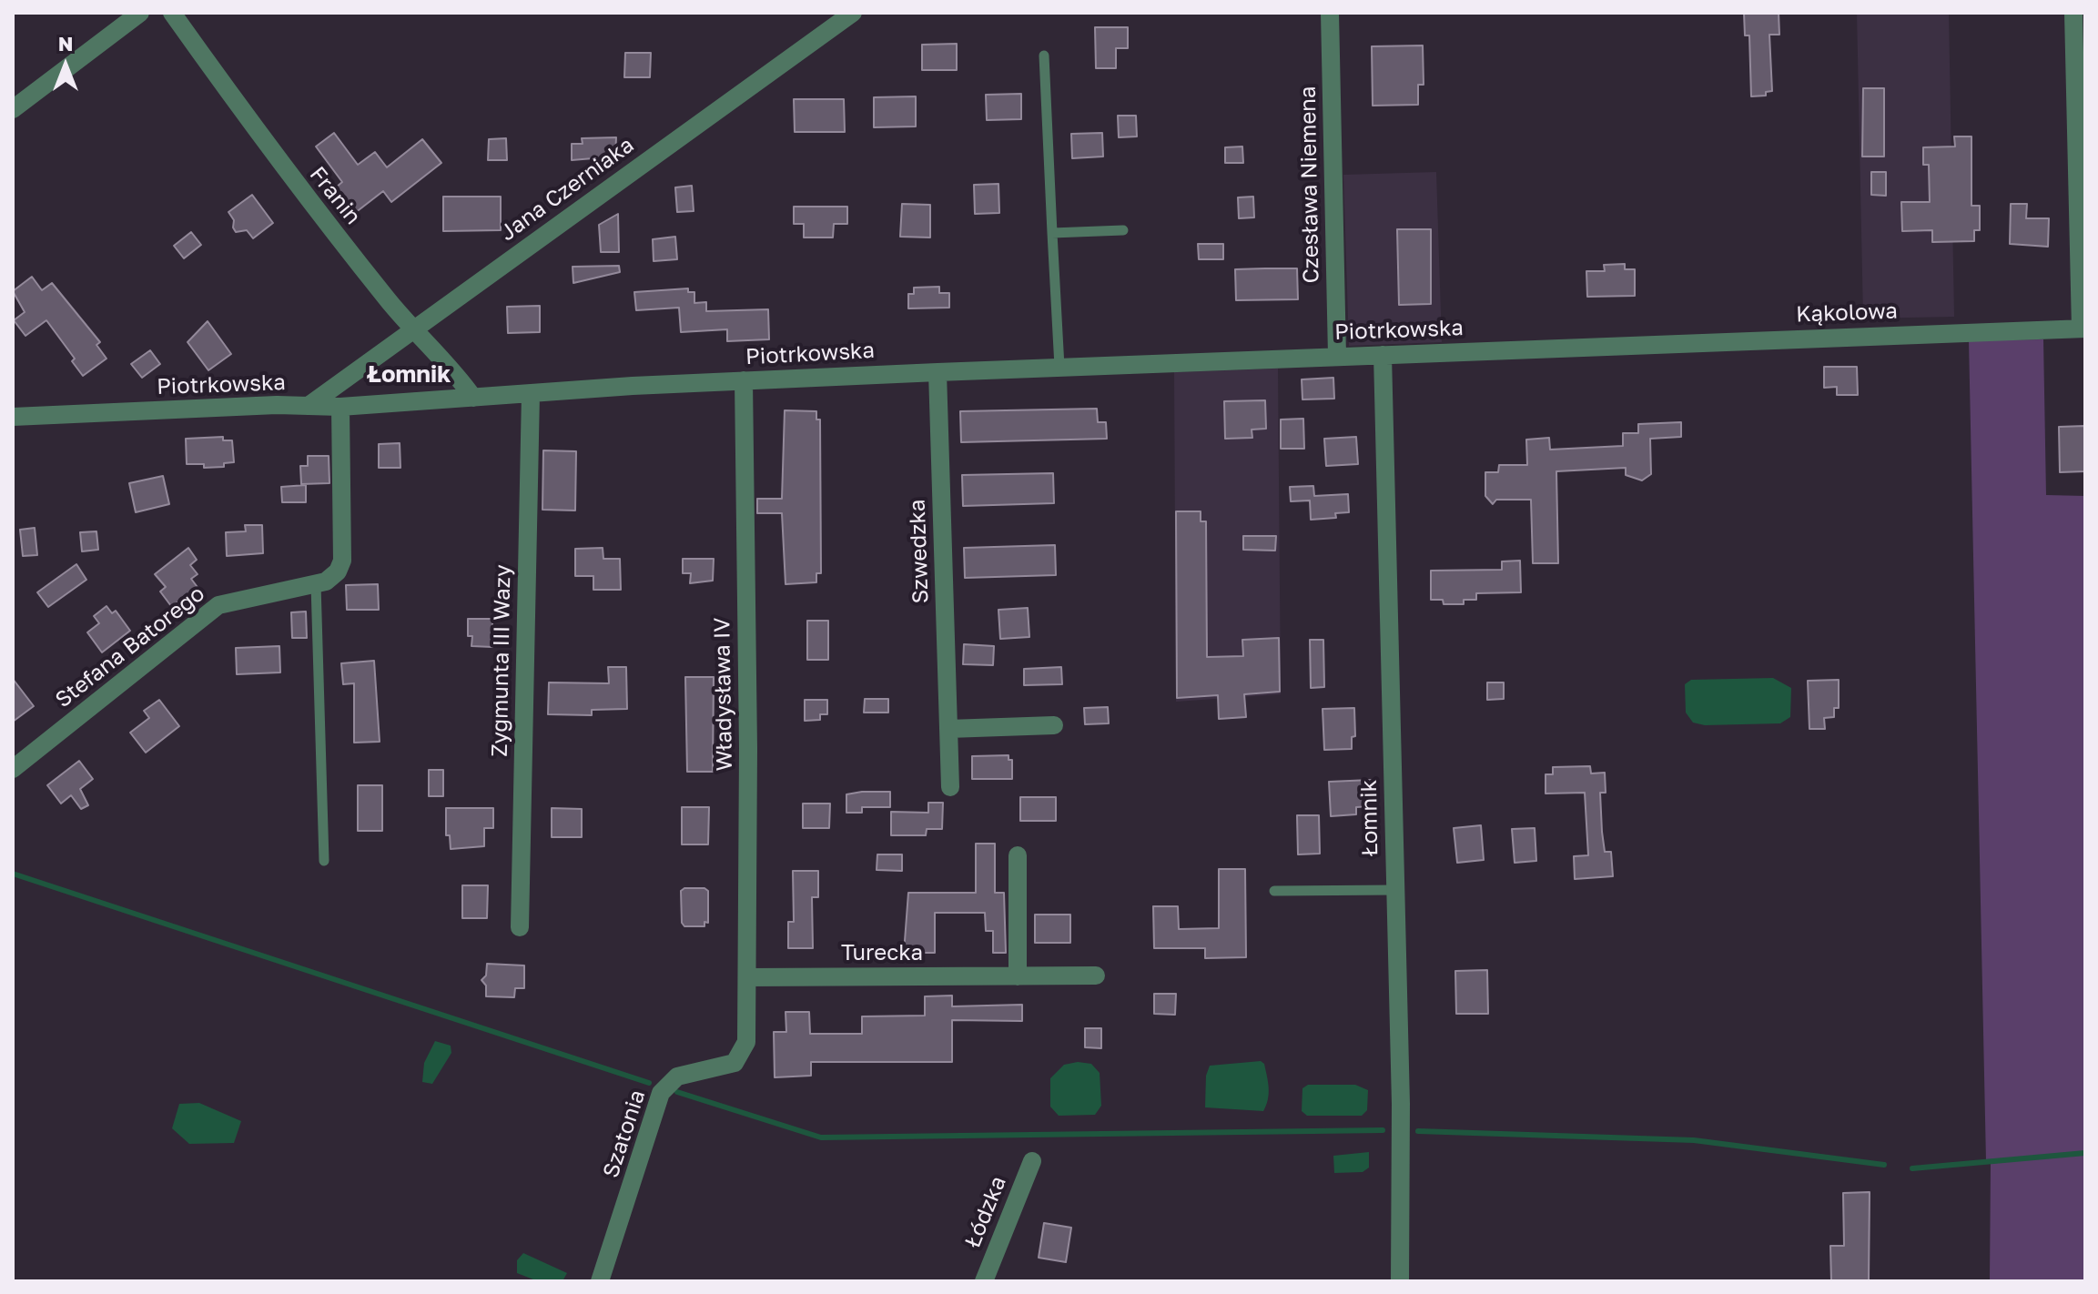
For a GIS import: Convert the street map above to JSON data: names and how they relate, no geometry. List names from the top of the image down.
{
  "streets": {
    "street": [
      "Czesława Niemena",
      "Jana Czerniaka",
      "Franin",
      "Kąkolowa",
      "Piotrkowska",
      "Szwedzka",
      "Stefana Batorego",
      "Zygmunta III Wazy",
      "Władysława IV",
      "Łomnik",
      "Turecka",
      "Szatonia",
      "Łódzka"
    ]
  },
  "crossings": [
    ["Czesława Niemena", "Piotrkowska"],
    ["Jana Czerniaka", "Franin"],
    ["Jana Czerniaka", "Piotrkowska"],
    ["Franin", "Piotrkowska"],
    ["Kąkolowa", "Piotrkowska"],
    ["Piotrkowska", "Szwedzka"],
    ["Piotrkowska", "Stefana Batorego"],
    ["Piotrkowska", "Zygmunta III Wazy"],
    ["Piotrkowska", "Władysława IV"],
    ["Piotrkowska", "Łomnik"],
    ["Władysława IV", "Turecka"],
    ["Władysława IV", "Szatonia"]
  ],
  "districts": ["Łomnik"],
  "north": "top"
}
